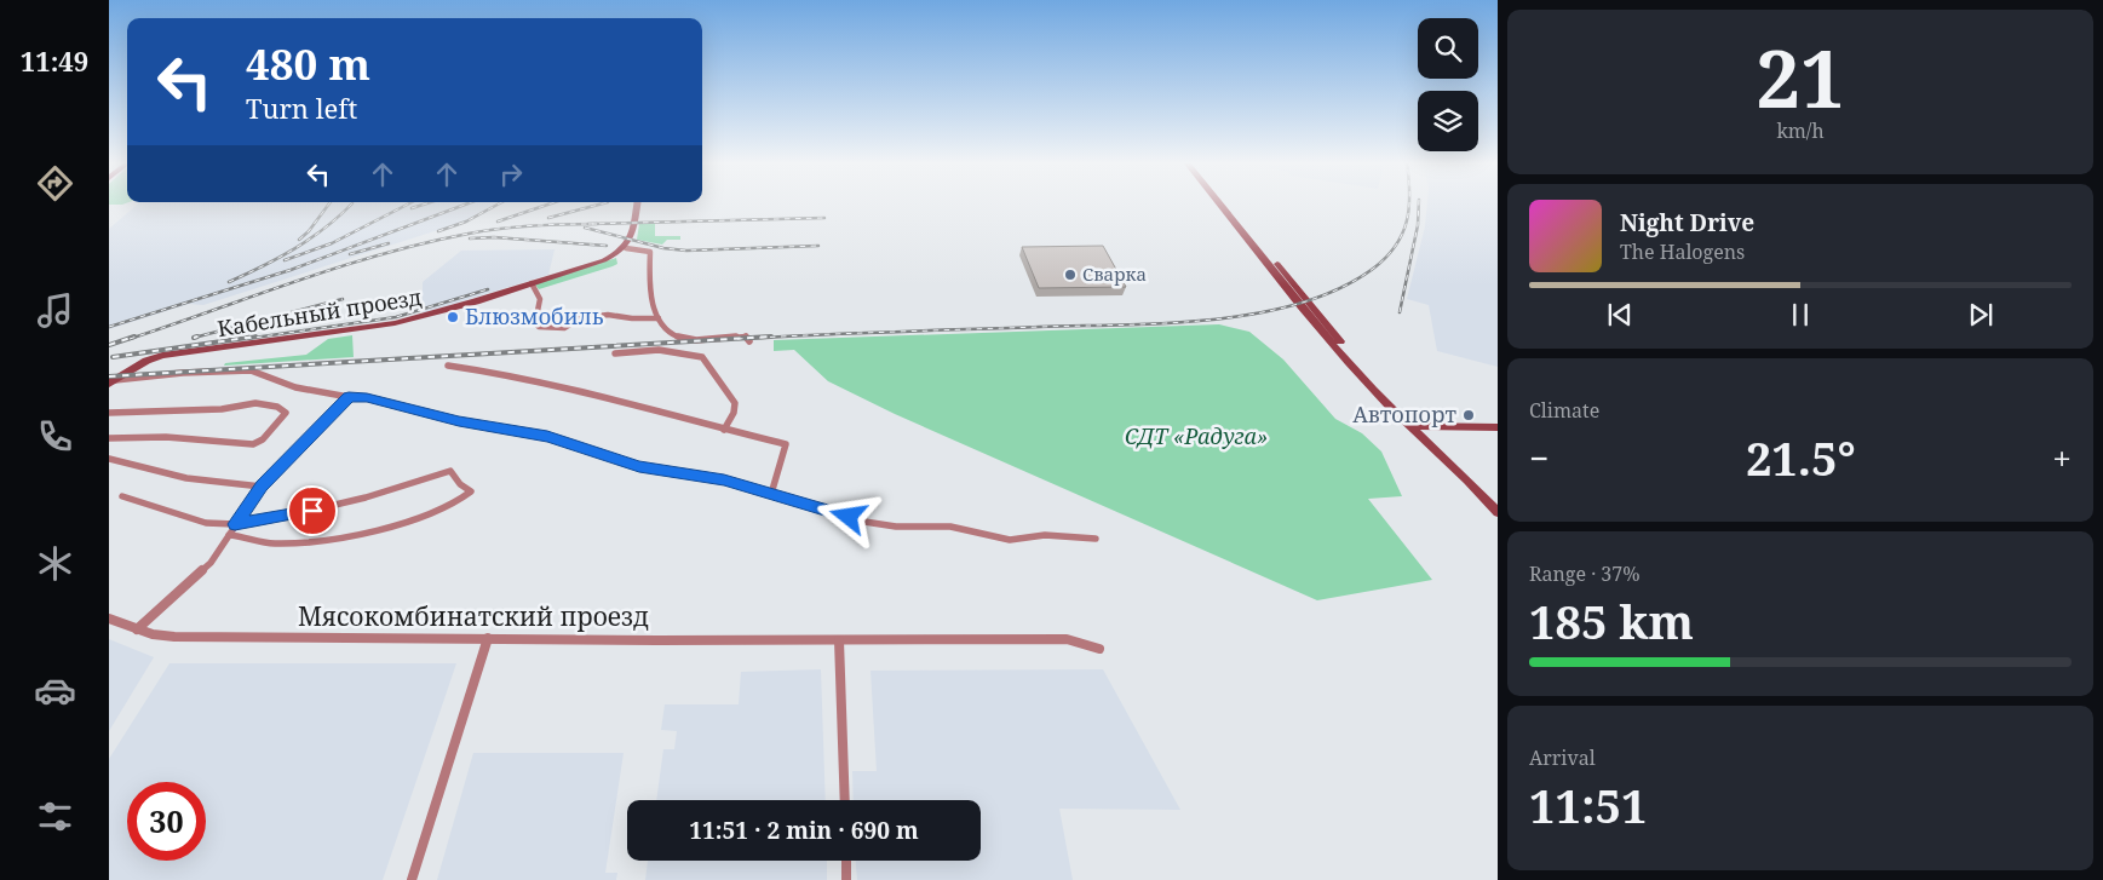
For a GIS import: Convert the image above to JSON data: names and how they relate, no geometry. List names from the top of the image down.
{
  "streets": {
    "street": ["Кабельный проезд", "Мясокомбинатский проезд"]
  },
  "parks": ["СДТ «Радуга»"],
  "places": ["Сварка", "Блюзмобиль", "Автопорт"],
  "page": {
    "tabs": "11:49",
    "tile": [
      ["21", "km/h"],
      "Climate",
      ["Range · 37%", "185 km"],
      ["Arrival", "11:51"]
    ],
    "turn": ["480 m", "Turn left"],
    "song": ["Night Drive", "The Halogens"],
    "heat": ["−", "21.5°", "+"],
    "limit": "30",
    "trip": "11:51 · 2 min · 690 m"
  }
}
